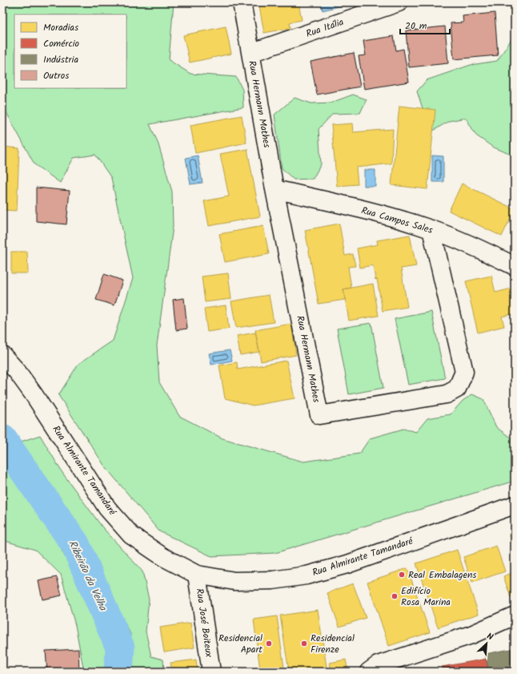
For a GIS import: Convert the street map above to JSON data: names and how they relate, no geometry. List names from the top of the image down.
{
  "streets": {
    "street": [
      "Rua Itália",
      "Rua Hermann Mathes",
      "Rua Campos Sales",
      "Rua Almirante Tamandaré",
      "Rua José Boiteux"
    ]
  },
  "crossings": [
    ["Rua Itália", "Rua Hermann Mathes"],
    ["Rua Hermann Mathes", "Rua Campos Sales"],
    ["Rua Almirante Tamandaré", "Rua José Boiteux"]
  ],
  "water": ["Ribeirão da Velha"],
  "places": [
    "Real Embalagens",
    "Edifício Rosa Marina",
    "Residencial Apart",
    "Residencial Firenze"
  ],
  "legend": [
    "Moradias",
    "Comércio",
    "Indústria",
    "Outros"
  ],
  "scale_bar": "20 m",
  "north": "top right"
}
